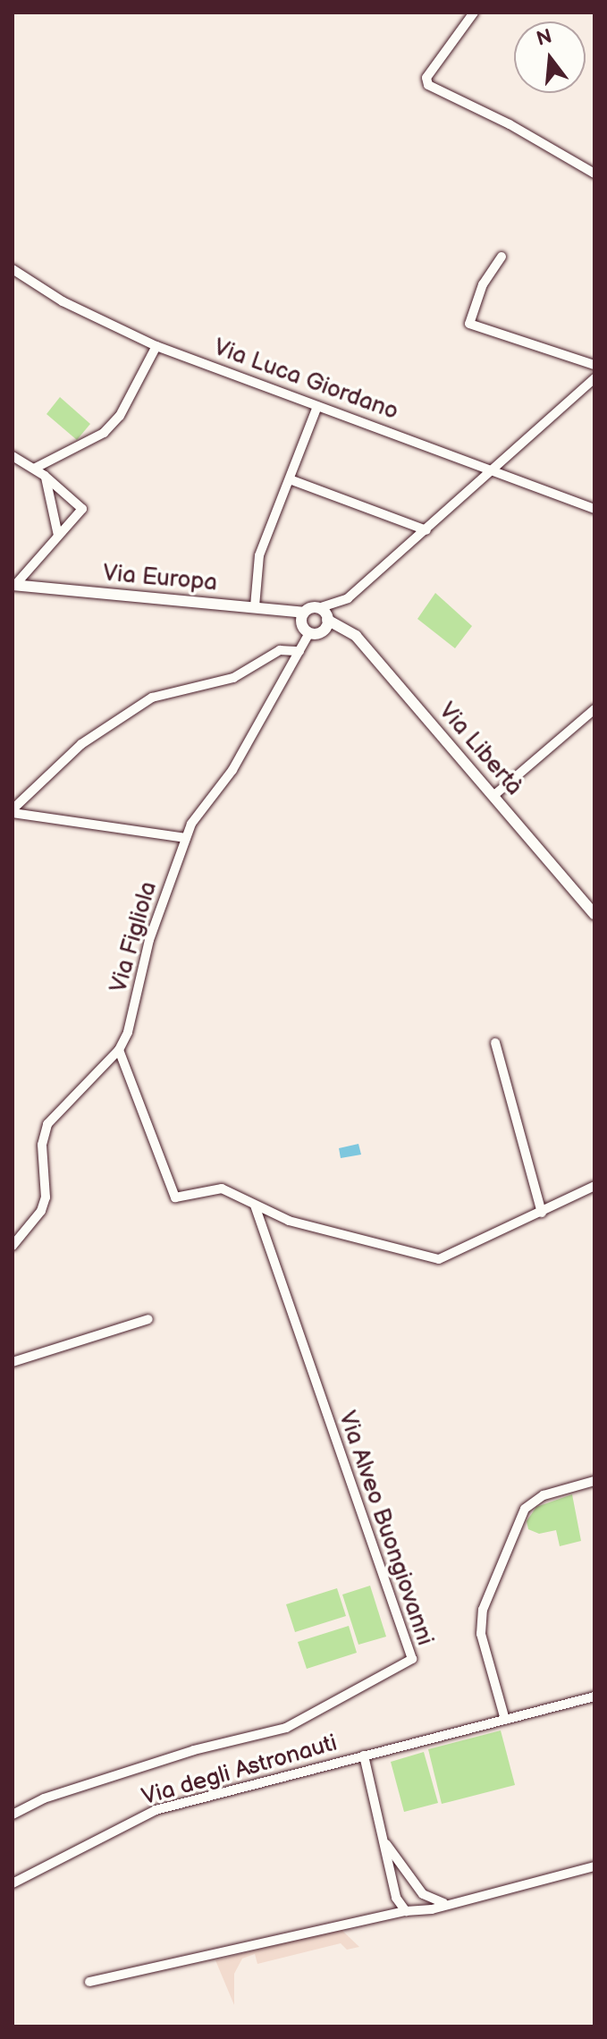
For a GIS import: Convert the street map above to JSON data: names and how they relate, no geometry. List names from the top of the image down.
{
  "streets": {
    "street": [
      "Via Luca Giordano",
      "Via Europa",
      "Via Libertà",
      "Via Figliola",
      "Via Alveo Buongiovanni",
      "Via degli Astronauti"
    ]
  },
  "crossings": [
    ["Via Europa", "Via Libertà"],
    ["Via Europa", "Via Figliola"],
    ["Via Libertà", "Via Figliola"]
  ],
  "north": "top"
}
